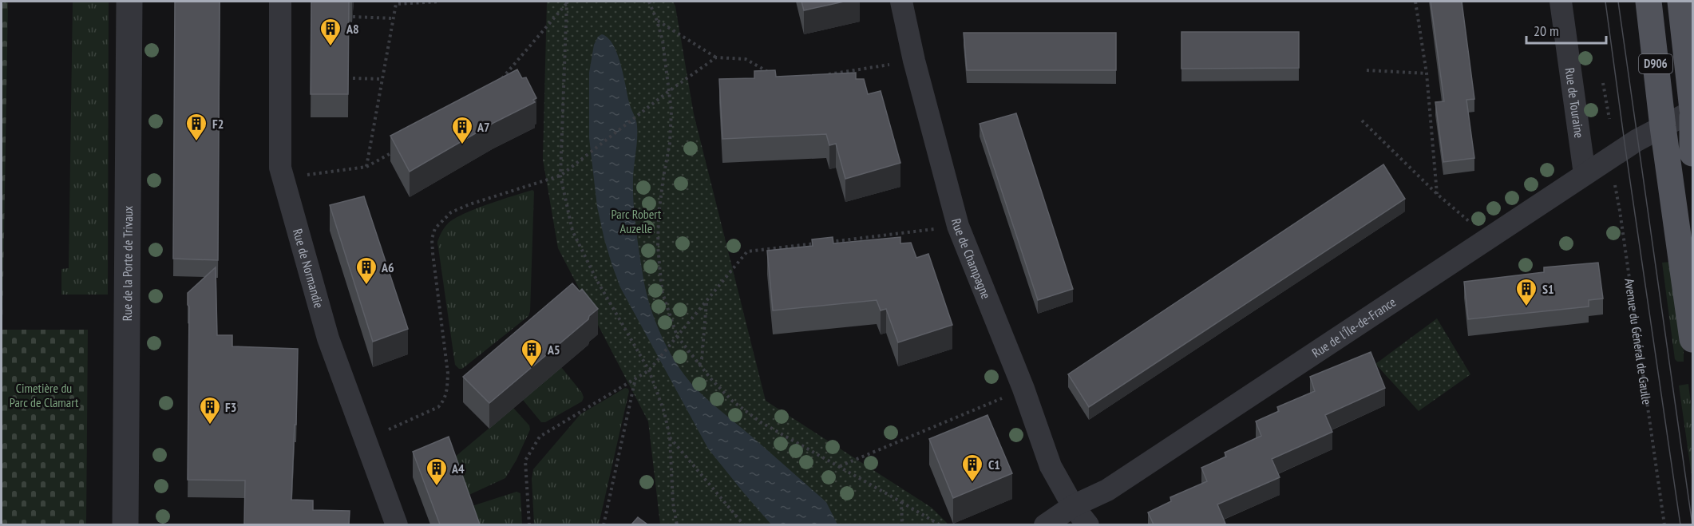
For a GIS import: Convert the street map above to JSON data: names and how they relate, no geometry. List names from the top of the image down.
{
  "streets": {
    "main road": ["D906"],
    "street": [
      "Rue de Touraine",
      "Rue de Champagne",
      "Rue de la Porte de Trivaux",
      "Rue de Normandie",
      "Rue de l'Île-de-France"
    ],
    "path": ["Avenue du Général de Gaulle"]
  },
  "crossings": [
    ["D906", "Rue de l'Île-de-France"],
    ["Rue de Touraine", "Rue de l'Île-de-France"],
    ["Rue de Champagne", "Rue de l'Île-de-France"],
    ["Rue de l'Île-de-France", "Avenue du Général de Gaulle"]
  ],
  "parks": ["Parc Robert Auzelle", "Cimetière du Parc de Clamart"],
  "places": {
    "building": [
      "A8",
      "F2",
      "A7",
      "A6",
      "S1",
      "A5",
      "F3",
      "C1",
      "A4"
    ]
  },
  "scale_bar": "20 m"
}
